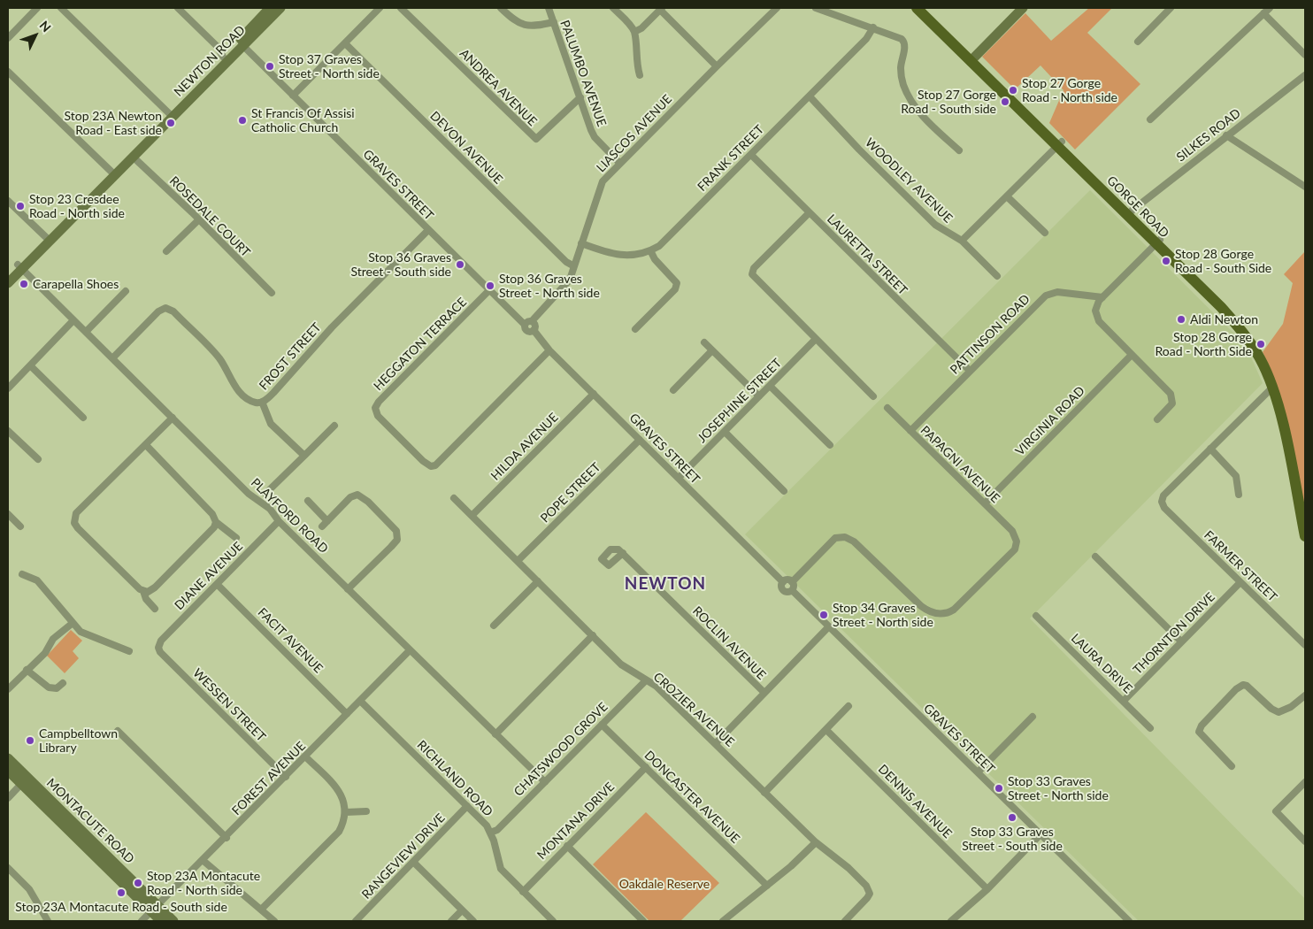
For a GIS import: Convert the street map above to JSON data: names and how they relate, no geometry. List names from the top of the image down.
{
  "streets": {
    "main road": ["NEWTON ROAD", "GORGE ROAD", "MONTACUTE ROAD"],
    "street": [
      "PALUMBO AVENUE",
      "ANDREA AVENUE",
      "LIASCOS AVENUE",
      "SILKES ROAD",
      "DEVON AVENUE",
      "FRANK STREET",
      "WOODLEY AVENUE",
      "GRAVES STREET",
      "ROSEDALE COURT",
      "LAURETTA STREET",
      "PATTINSON ROAD",
      "HEGGATON TERRACE",
      "FROST STREET",
      "JOSEPHINE STREET",
      "VIRGINIA ROAD",
      "HILDA AVENUE",
      "PAPAGNI AVENUE",
      "POPE STREET",
      "PLAYFORD ROAD",
      "FARMER STREET",
      "DIANE AVENUE",
      "THORNTON DRIVE",
      "FACIT AVENUE",
      "ROCLIN AVENUE",
      "LAURA DRIVE",
      "WESSEN STREET",
      "CROZIER AVENUE",
      "CHATSWOOD GROVE",
      "FOREST AVENUE",
      "RICHLAND ROAD",
      "DONCASTER AVENUE",
      "DENNIS AVENUE",
      "MONTANA DRIVE",
      "RANGEVIEW DRIVE"
    ]
  },
  "crossings": [
    ["NEWTON ROAD", "GRAVES STREET"],
    ["NEWTON ROAD", "ROSEDALE COURT"],
    ["NEWTON ROAD", "PLAYFORD ROAD"],
    ["PALUMBO AVENUE", "ANDREA AVENUE"],
    ["PALUMBO AVENUE", "LIASCOS AVENUE"],
    ["LIASCOS AVENUE", "DEVON AVENUE"],
    ["LIASCOS AVENUE", "FRANK STREET"],
    ["LIASCOS AVENUE", "GRAVES STREET"],
    ["SILKES ROAD", "GORGE ROAD"],
    ["FRANK STREET", "WOODLEY AVENUE"],
    ["FRANK STREET", "LAURETTA STREET"],
    ["GRAVES STREET", "HEGGATON TERRACE"],
    ["GRAVES STREET", "FROST STREET"],
    ["GRAVES STREET", "JOSEPHINE STREET"],
    ["GRAVES STREET", "HILDA AVENUE"],
    ["GRAVES STREET", "PAPAGNI AVENUE"],
    ["GRAVES STREET", "POPE STREET"],
    ["LAURETTA STREET", "PATTINSON ROAD"],
    ["PATTINSON ROAD", "PAPAGNI AVENUE"],
    ["FROST STREET", "PLAYFORD ROAD"],
    ["VIRGINIA ROAD", "PAPAGNI AVENUE"],
    ["HILDA AVENUE", "CROZIER AVENUE"],
    ["POPE STREET", "CROZIER AVENUE"],
    ["PLAYFORD ROAD", "DIANE AVENUE"],
    ["PLAYFORD ROAD", "CHATSWOOD GROVE"],
    ["PLAYFORD ROAD", "FOREST AVENUE"],
    ["FARMER STREET", "THORNTON DRIVE"],
    ["DIANE AVENUE", "FACIT AVENUE"],
    ["DIANE AVENUE", "WESSEN STREET"],
    ["THORNTON DRIVE", "LAURA DRIVE"],
    ["FACIT AVENUE", "FOREST AVENUE"],
    ["WESSEN STREET", "FOREST AVENUE"],
    ["CROZIER AVENUE", "CHATSWOOD GROVE"],
    ["CHATSWOOD GROVE", "RICHLAND ROAD"],
    ["CHATSWOOD GROVE", "DONCASTER AVENUE"],
    ["FOREST AVENUE", "RICHLAND ROAD"],
    ["FOREST AVENUE", "MONTACUTE ROAD"],
    ["RICHLAND ROAD", "MONTANA DRIVE"],
    ["RICHLAND ROAD", "RANGEVIEW DRIVE"],
    ["DONCASTER AVENUE", "MONTANA DRIVE"]
  ],
  "districts": ["NEWTON"],
  "parks": ["Oakdale Reserve"],
  "places": [
    "Stop 37 Graves Street - North side",
    "Stop 27 Gorge Road - North side",
    "Stop 27 Gorge Road - South side",
    "St Francis Of Assisi Catholic Church",
    "Stop 23A Newton Road - East side",
    "Stop 23 Cresdee Road - North side",
    "Stop 28 Gorge Road - South Side",
    "Stop 36 Graves Street - South side",
    "Carapella Shoes",
    "Stop 36 Graves Street - North side",
    "Aldi Newton",
    "Stop 28 Gorge Road - North Side",
    "Stop 34 Graves Street - North side",
    "Campbelltown Library",
    "Stop 33 Graves Street - North side",
    "Stop 33 Graves Street - South side",
    "Stop 23A Montacute Road - North side",
    "Stop 23A Montacute Road - South side"
  ],
  "north": "top right"
}
